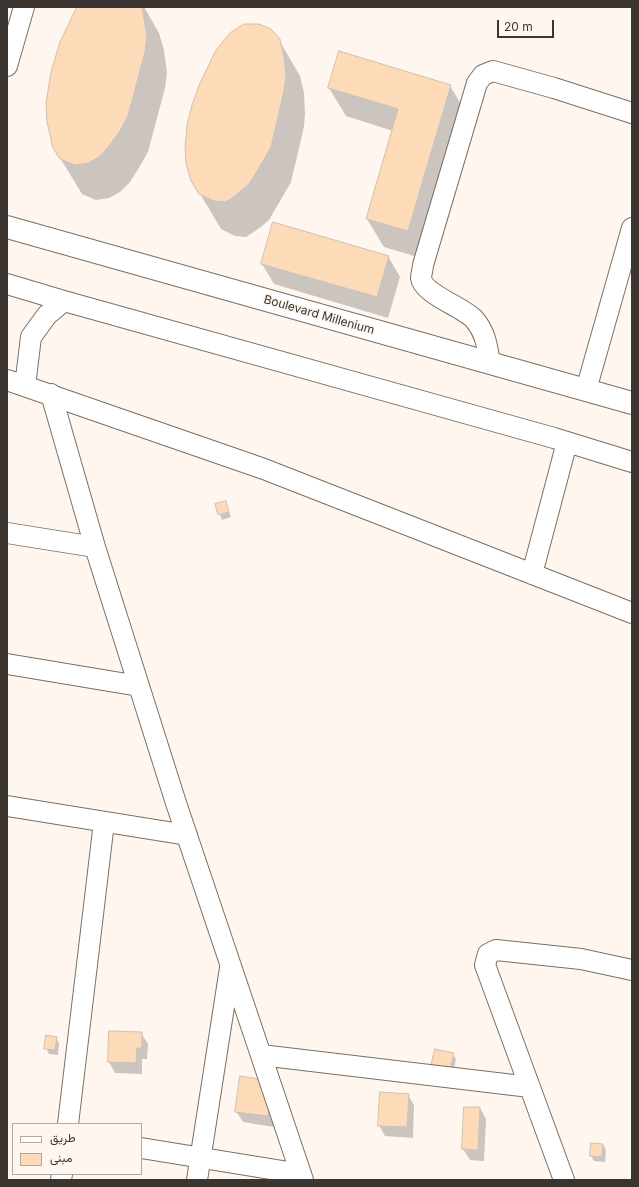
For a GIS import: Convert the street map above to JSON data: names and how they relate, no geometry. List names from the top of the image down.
{
  "streets": {
    "main road": ["Boulevard Millenium"]
  },
  "legend": ["طريق", "مبنى"],
  "scale_bar": "20 m"
}
